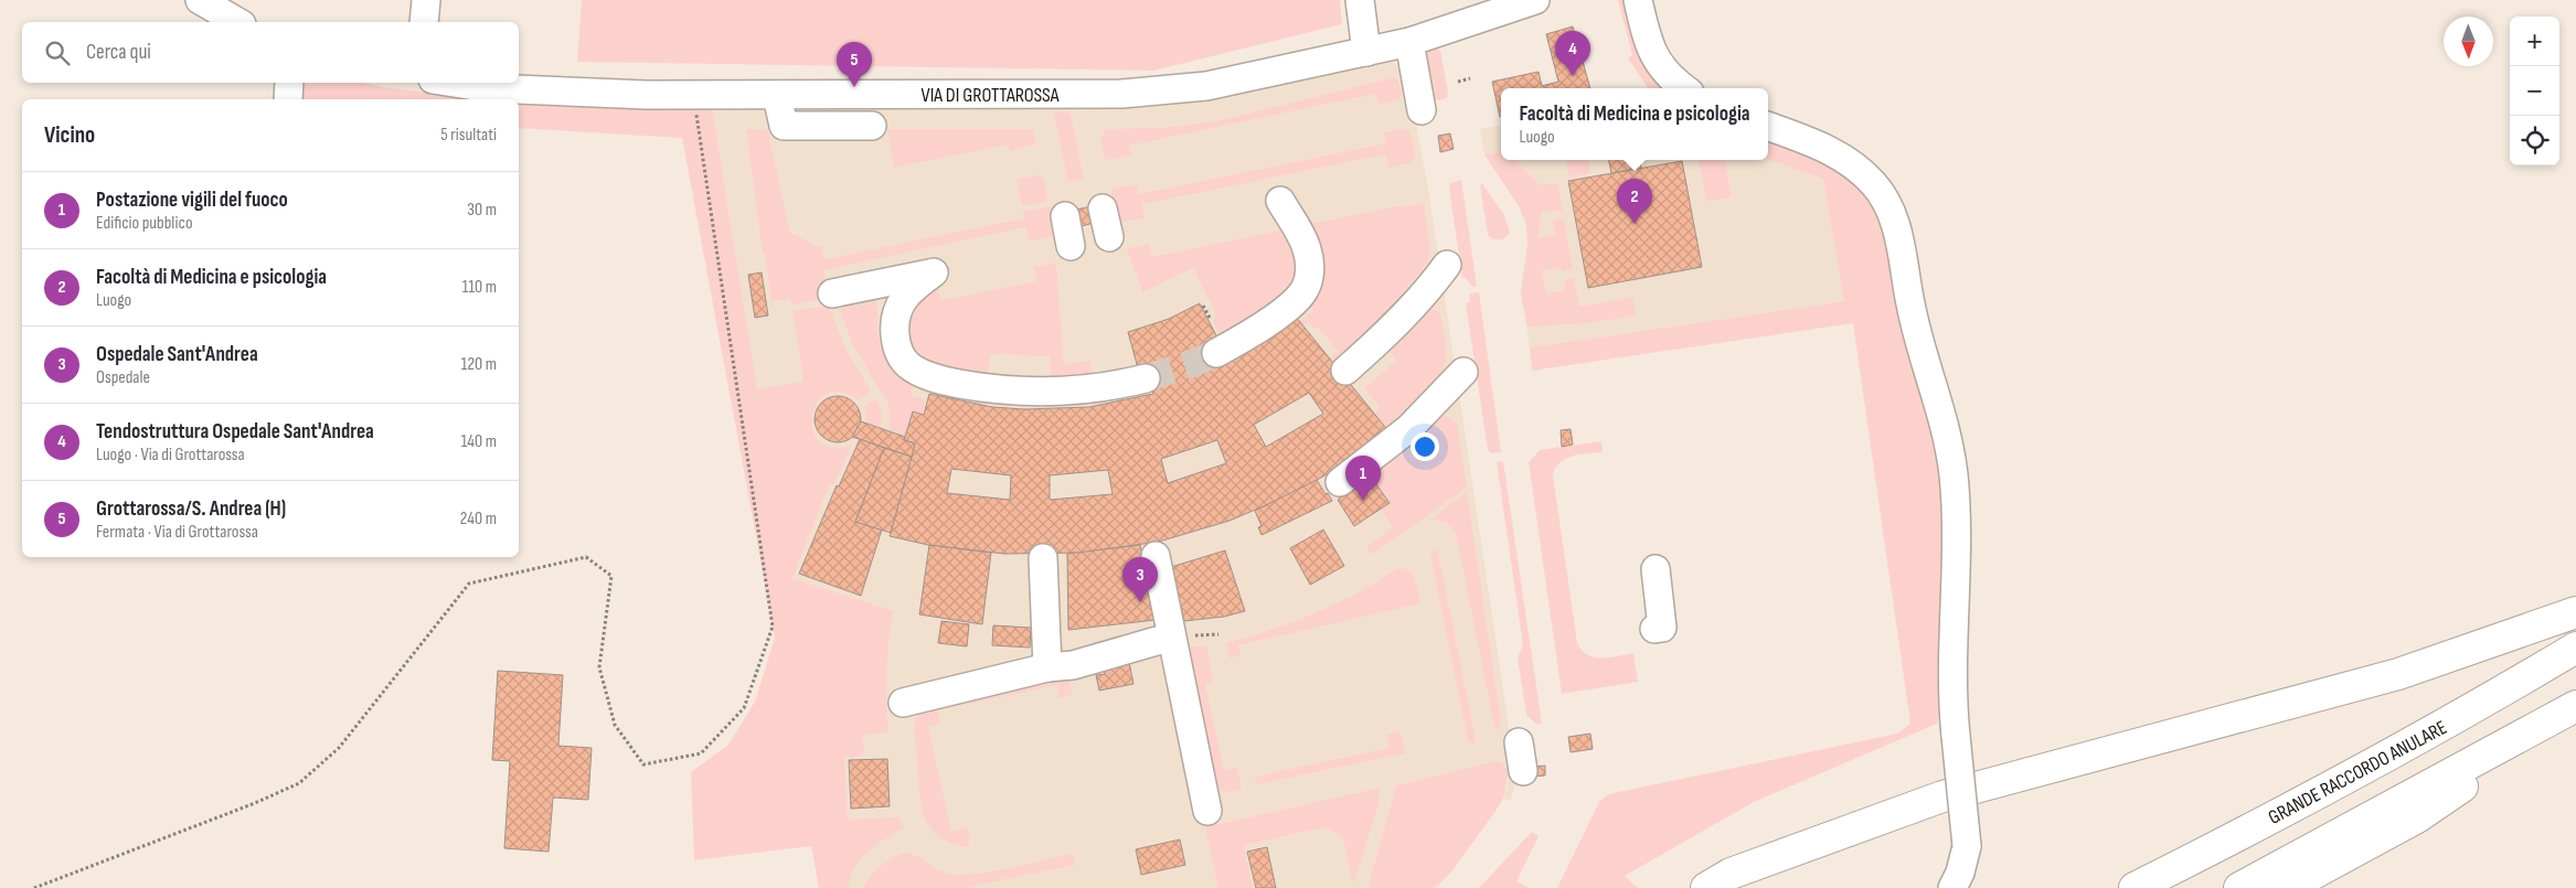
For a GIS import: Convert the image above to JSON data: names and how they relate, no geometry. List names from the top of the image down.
{
  "streets": {
    "highway": ["GRANDE RACCORDO ANULARE"],
    "street": ["VIA DI GROTTAROSSA"]
  },
  "north": "bottom",
  "page": {
    "map_buttons": ["+", "−"],
    "search": "Cerca qui",
    "pins": [
      "4",
      "5",
      "2",
      "1",
      "3"
    ],
    "popup": ["Facoltà di Medicina e psicologia", "Luogo"],
    "heading": ["Vicino", "5 risultati"],
    "list": [
      {
        "mark": "1",
        "name": "Postazione vigili del fuoco",
        "note": "Edificio pubblico",
        "value": "30 m"
      },
      {
        "mark": "2",
        "name": "Facoltà di Medicina e psicologia",
        "note": "Luogo",
        "value": "110 m"
      },
      {
        "mark": "3",
        "name": "Ospedale Sant'Andrea",
        "note": "Ospedale",
        "value": "120 m"
      },
      {
        "mark": "4",
        "name": "Tendostruttura Ospedale Sant'Andrea",
        "note": "Luogo · Via di Grottarossa",
        "value": "140 m"
      },
      {
        "mark": "5",
        "name": "Grottarossa/S. Andrea (H)",
        "note": "Fermata · Via di Grottarossa",
        "value": "240 m"
      }
    ]
  }
}
